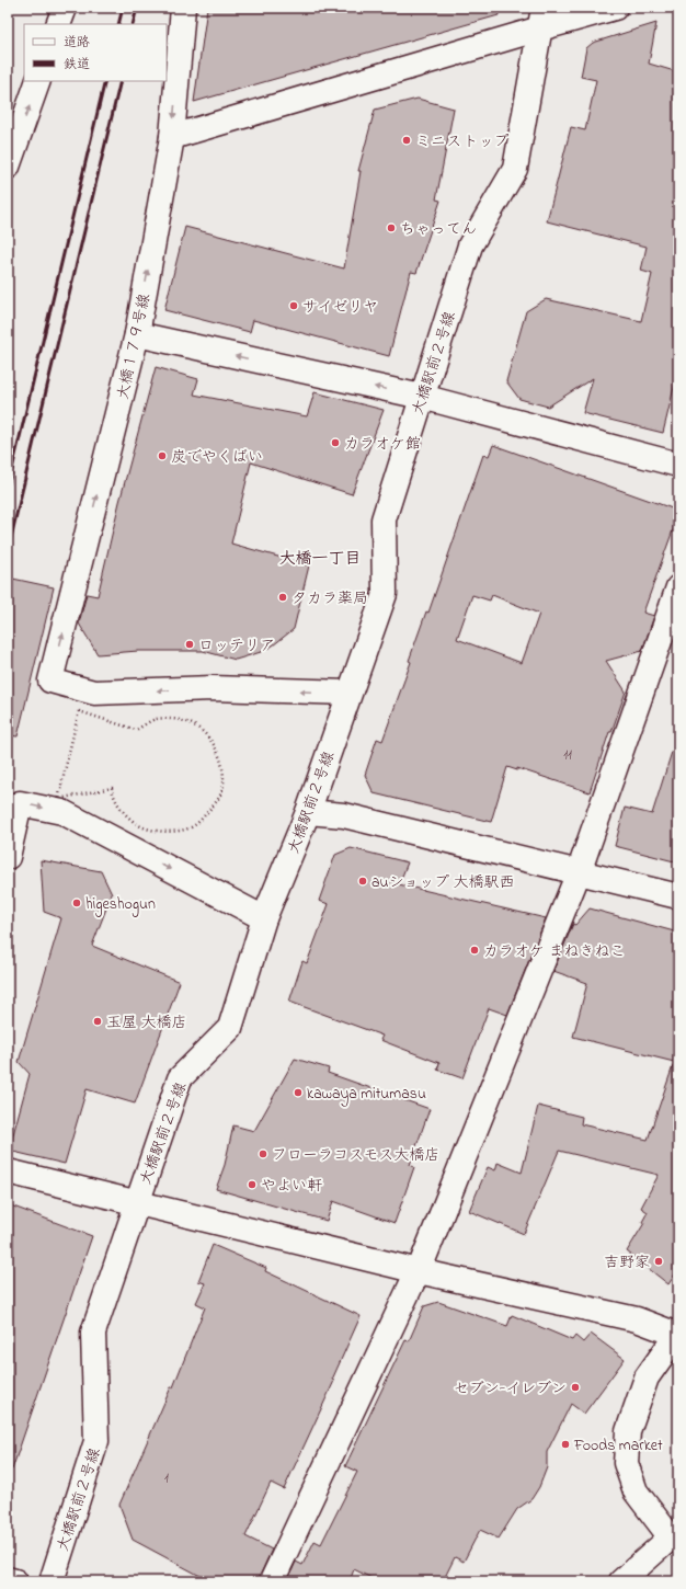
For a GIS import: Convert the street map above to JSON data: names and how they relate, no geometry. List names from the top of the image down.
{
  "streets": {
    "street": ["大橋１７９号線", "大橋駅前２号線"]
  },
  "crossings": [
    ["大橋１７９号線", "大橋駅前２号線"]
  ],
  "districts": ["大橋一丁目"],
  "places": [
    "ミニストップ",
    "ちゃってん",
    "サイゼリヤ",
    "カラオケ館",
    "炭でやくばい",
    "タカラ薬局",
    "ロッテリア",
    "auショップ 大橋駅西",
    "higeshogun",
    "カラオケ まねきねこ",
    "玉屋 大橋店",
    "kawaya mitumasu",
    "フローラコスモス大橋店",
    "やよい軒",
    "吉野家",
    "セブン-イレブン",
    "Foods market"
  ],
  "house_numbers": ["11", "1"],
  "legend": ["道路", "鉄道"]
}
